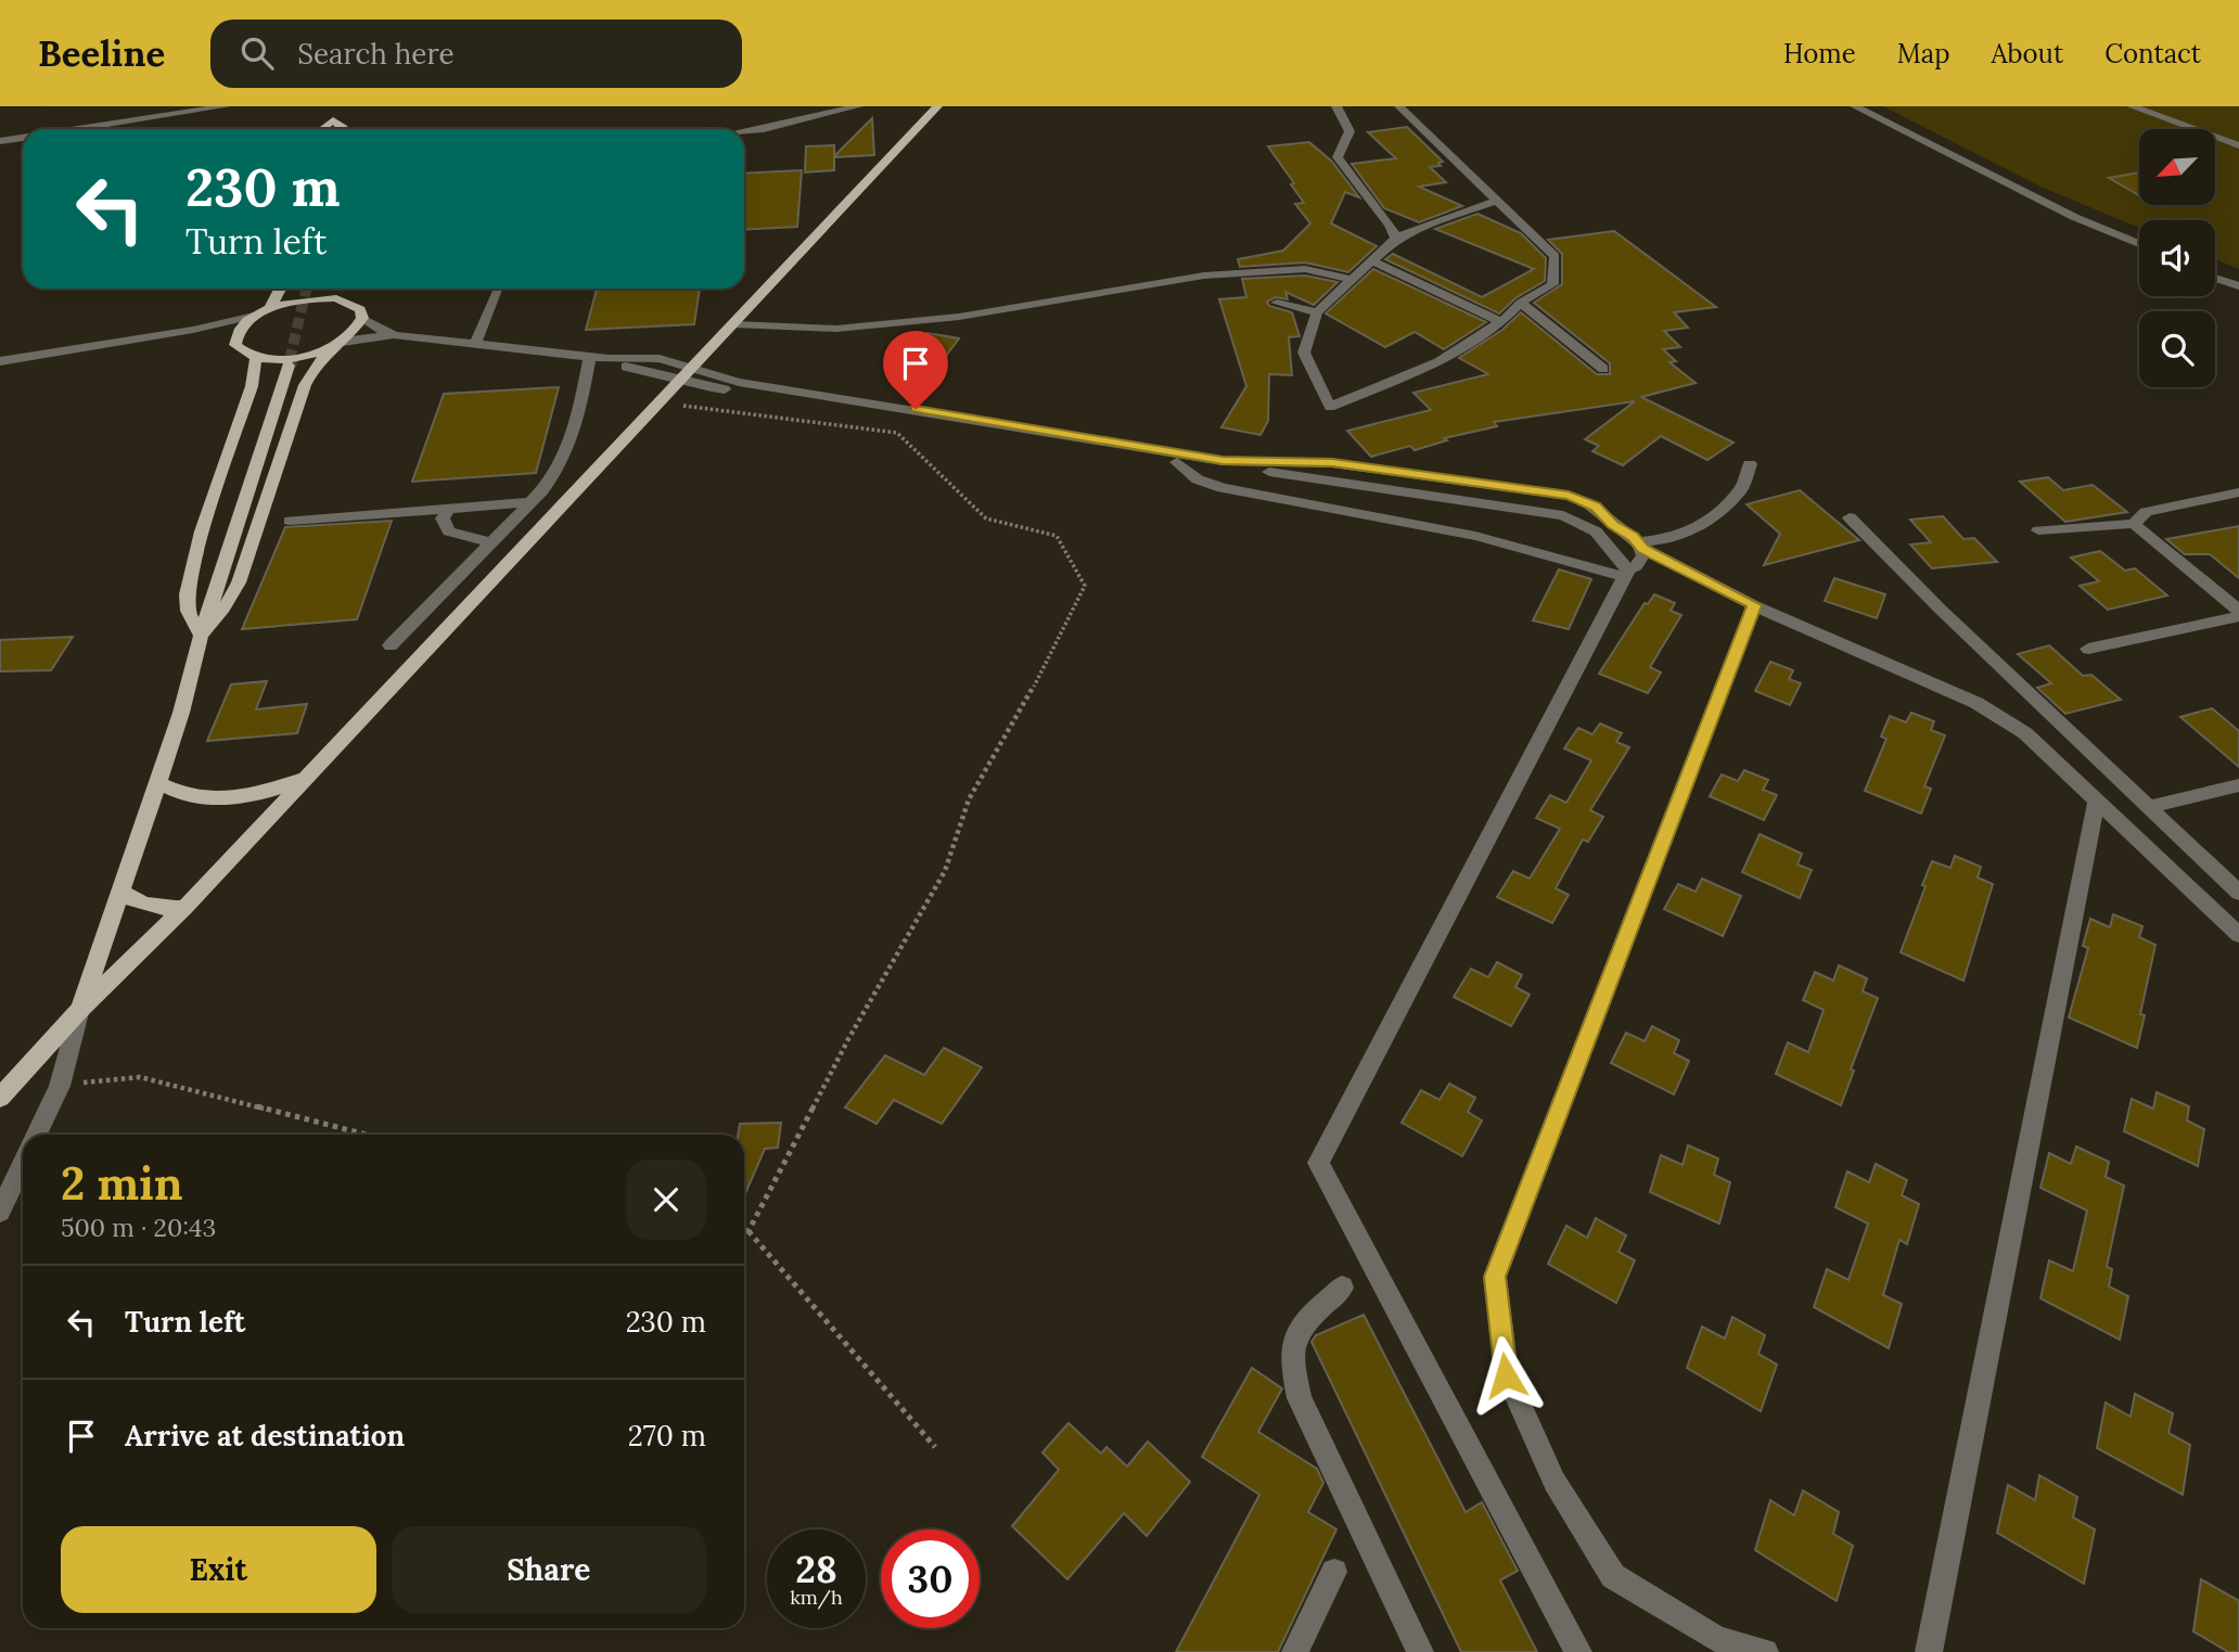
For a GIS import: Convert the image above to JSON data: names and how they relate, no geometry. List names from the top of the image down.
{
  "north": "bottom left",
  "page": {
    "header": "Beeline",
    "search": "Search here",
    "nav": [
      "Home",
      "Map",
      "About",
      "Contact"
    ],
    "turn": ["230 m", "Turn left"],
    "heading": ["2 min", "500 m · 20:43"],
    "list": [
      {
        "name": "Turn left",
        "value": "230 m"
      },
      {
        "name": "Arrive at destination",
        "value": "270 m"
      }
    ],
    "buttons": ["Exit", "Share"],
    "speed": "28 km/h",
    "limit": "30"
  }
}
